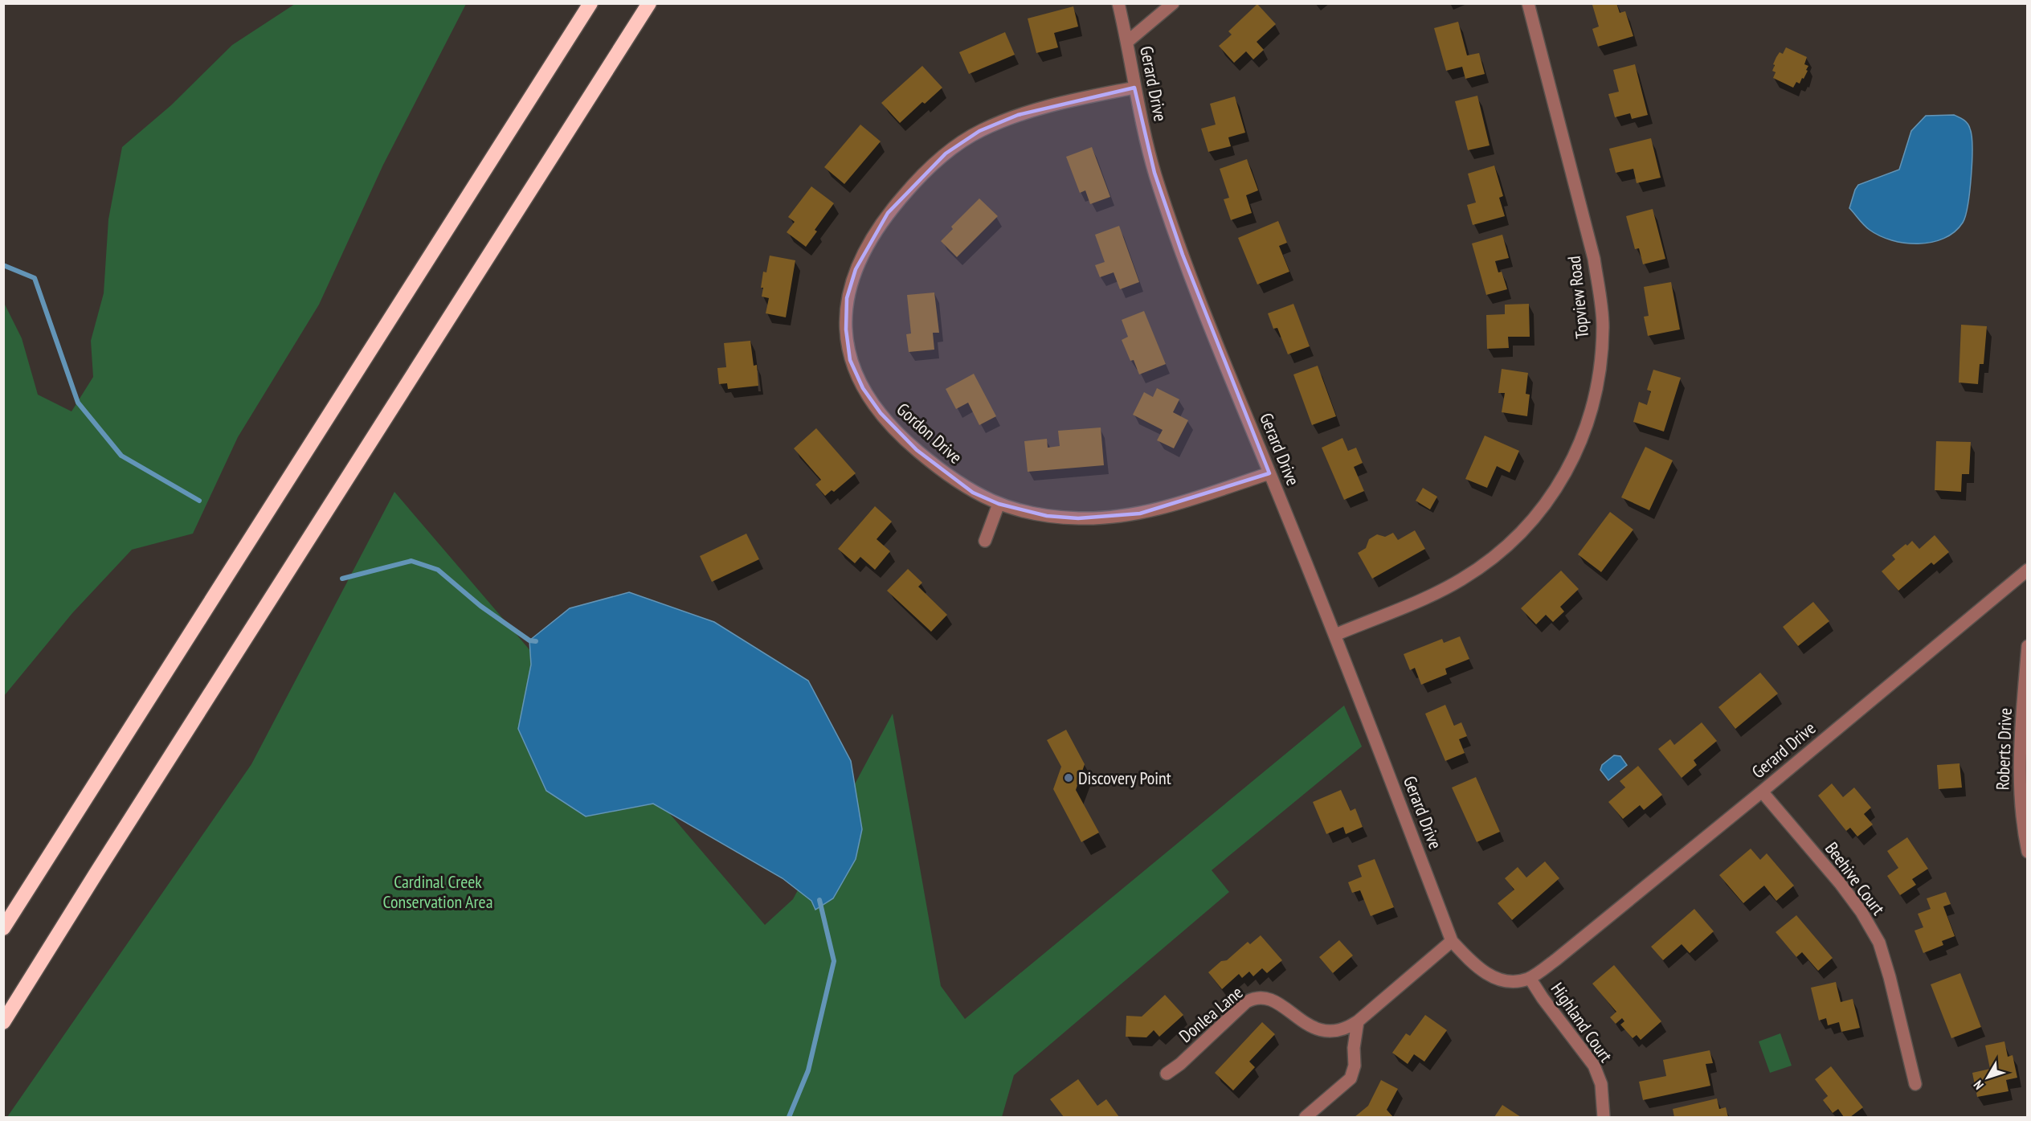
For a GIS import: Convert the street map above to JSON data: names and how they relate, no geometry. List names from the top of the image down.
{
  "streets": {
    "street": [
      "Gerard Drive",
      "Topview Road",
      "Gordon Drive",
      "Roberts Drive",
      "Beehive Court",
      "Donlea Lane",
      "Highland Court"
    ]
  },
  "crossings": [
    ["Gerard Drive", "Topview Road"],
    ["Gerard Drive", "Gordon Drive"],
    ["Gerard Drive", "Beehive Court"],
    ["Gerard Drive", "Donlea Lane"],
    ["Gerard Drive", "Highland Court"]
  ],
  "parks": ["Cardinal Creek Conservation Area"],
  "places": ["Discovery Point"],
  "north": "bottom left"
}
